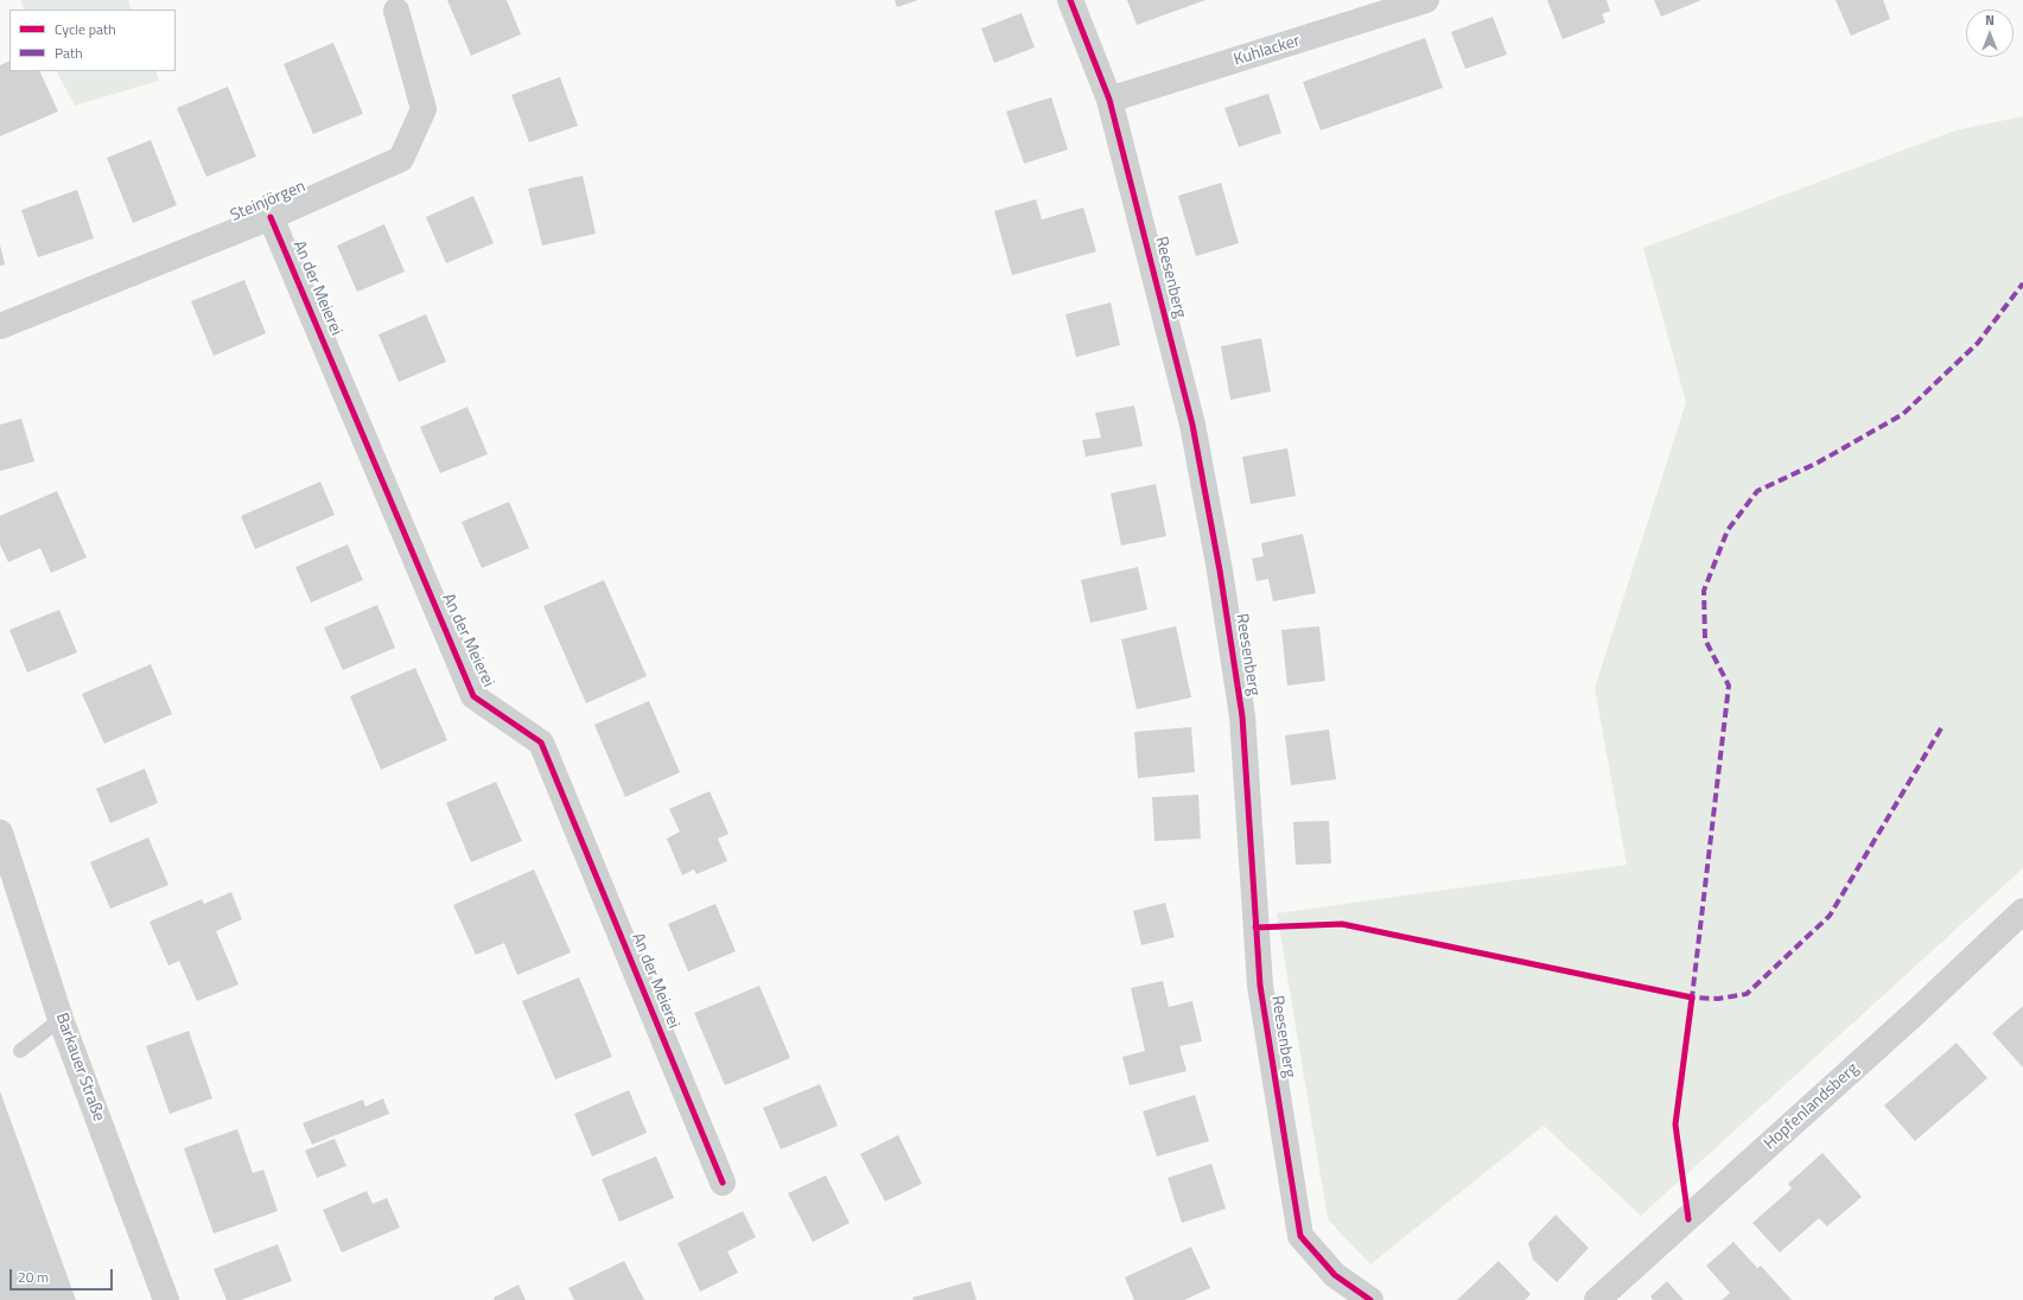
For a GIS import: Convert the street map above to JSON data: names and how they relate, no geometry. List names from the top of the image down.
{
  "streets": {
    "street": [
      "Kuhlacker",
      "Steinjörgen",
      "Reesenberg",
      "An der Meierei",
      "Barkauer Straße",
      "Hopfenlandsberg"
    ]
  },
  "crossings": [
    ["Kuhlacker", "Reesenberg"],
    ["Steinjörgen", "An der Meierei"]
  ],
  "legend": ["Cycle path", "Path"],
  "scale_bar": "20 m",
  "north": "top"
}
